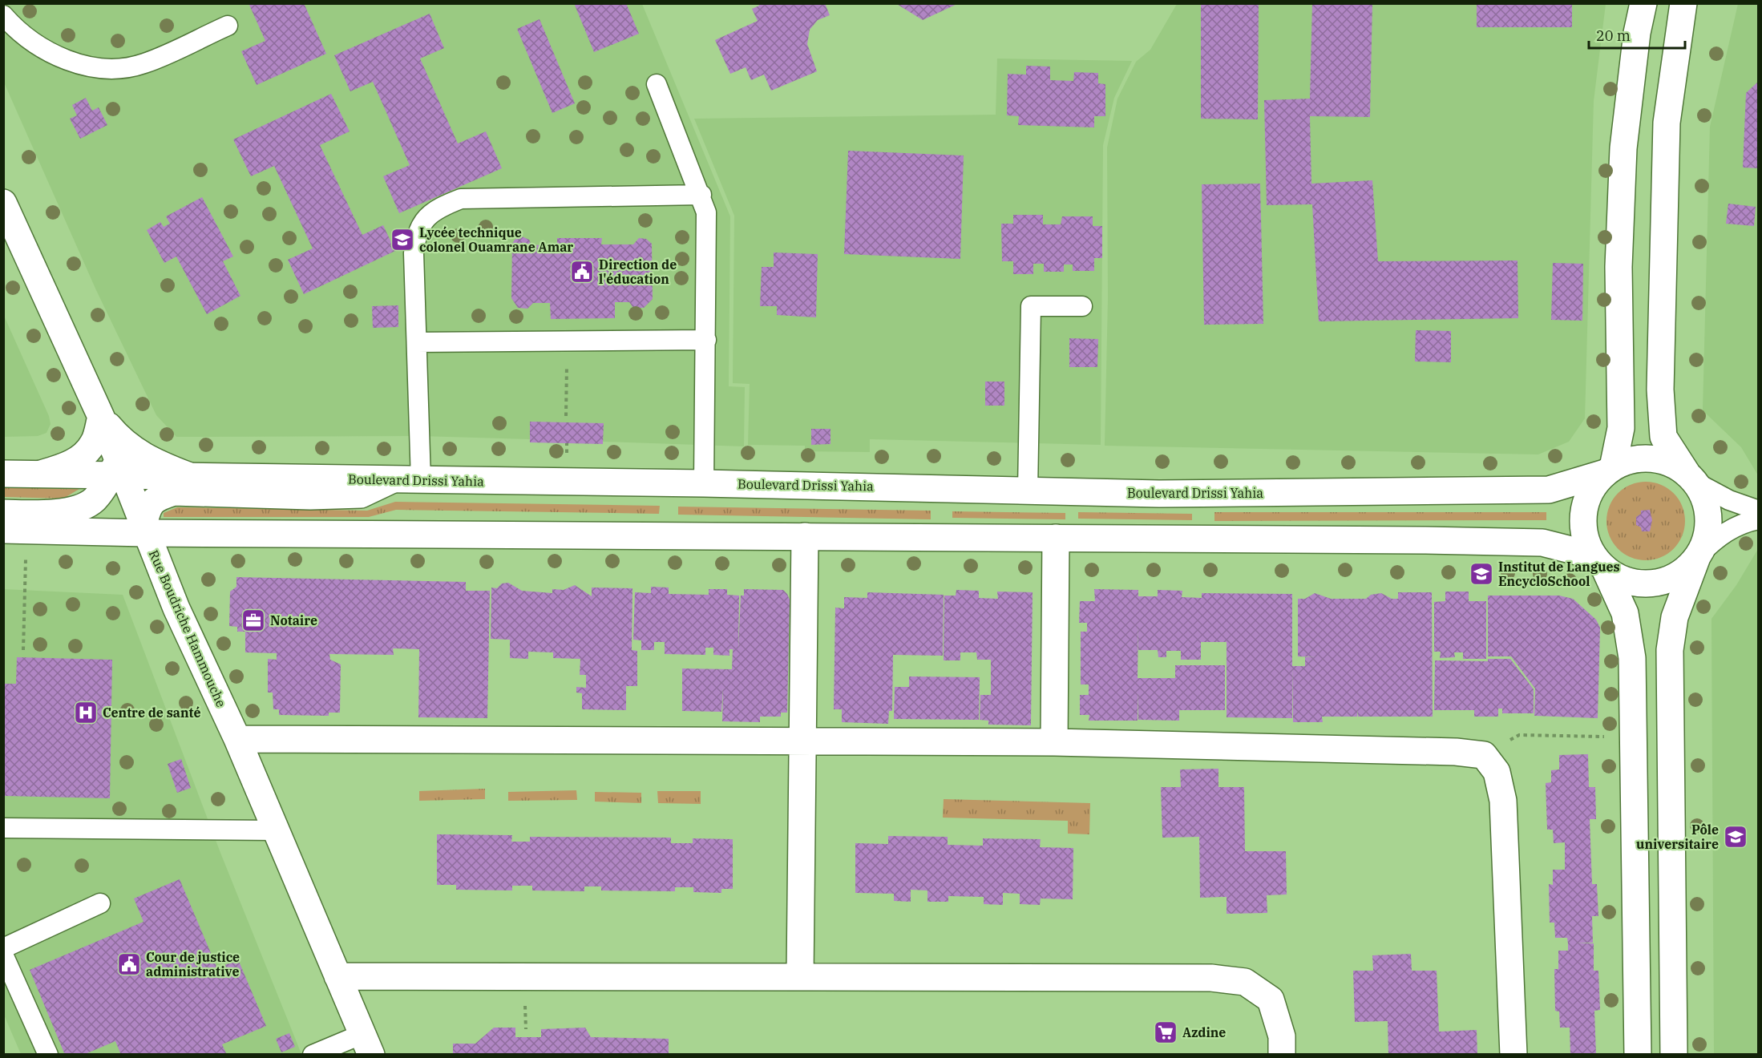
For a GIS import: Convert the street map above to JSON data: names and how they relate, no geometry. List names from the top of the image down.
{
  "streets": {
    "street": ["Boulevard Drissi Yahia", "Rue Boudriche Hammouche"]
  },
  "crossings": [
    ["Boulevard Drissi Yahia", "Rue Boudriche Hammouche"]
  ],
  "places": {
    "school or university": ["Lycée technique colonel Ouamrane Amar", "Institut de Langues EncycloSchool", "Pôle universitaire"],
    "public building": ["Direction de l'éducation", "Cour de justice administrative"],
    "office": ["Notaire"],
    "hospital": ["Centre de santé"],
    "supermarket": ["Azdine"]
  },
  "scale_bar": "20 m"
}
